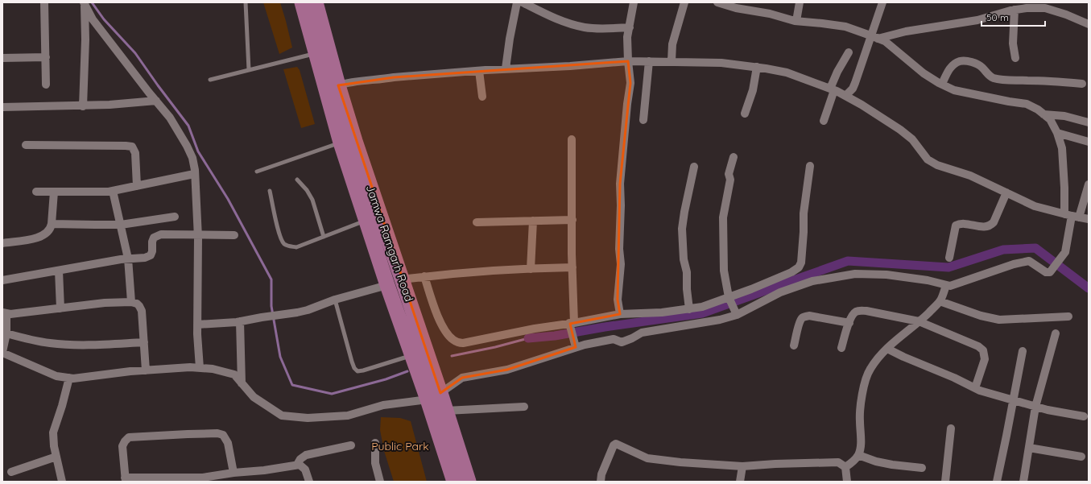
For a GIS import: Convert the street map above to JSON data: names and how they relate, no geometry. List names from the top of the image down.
{
  "streets": {
    "highway": ["Jamwa Ramgarh Road"]
  },
  "parks": ["Public Park"],
  "scale_bar": "50 m"
}
